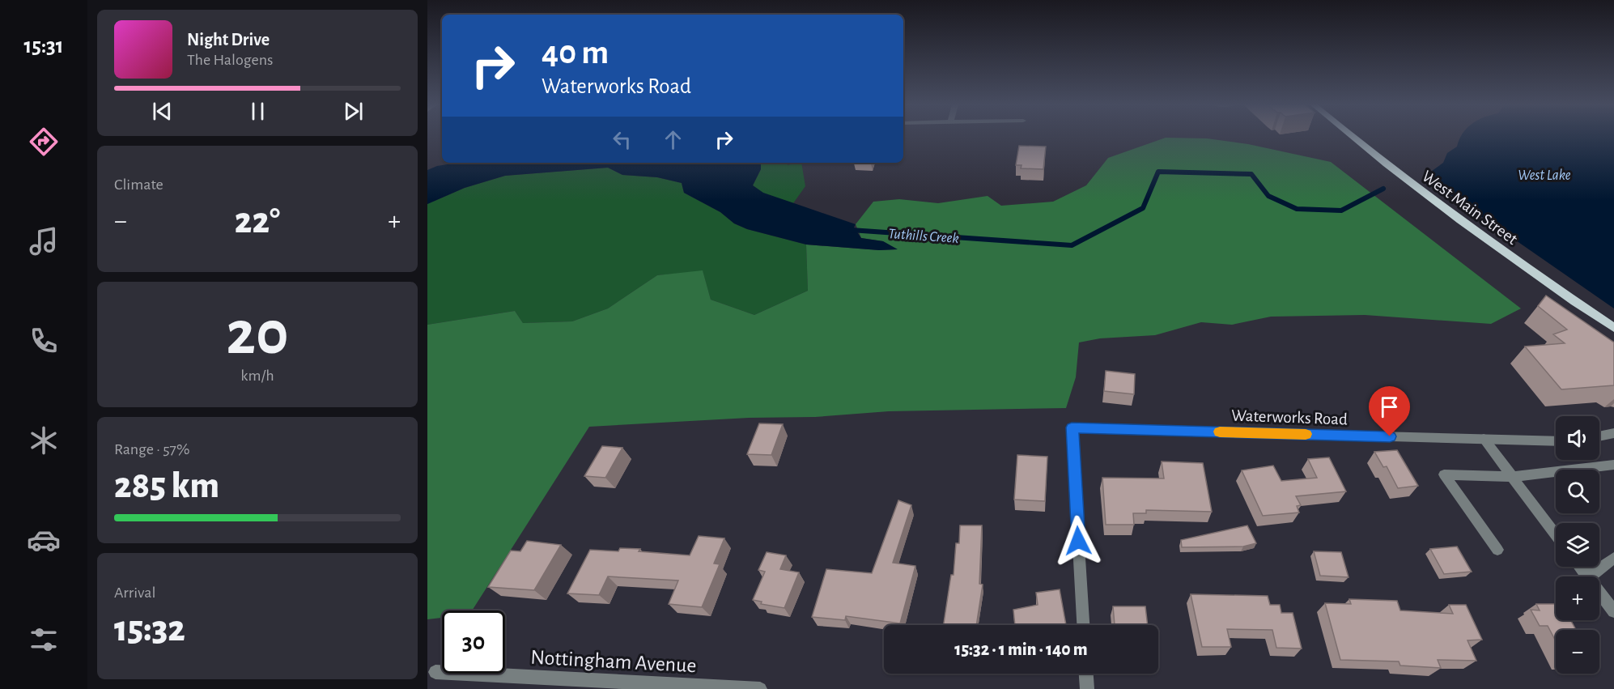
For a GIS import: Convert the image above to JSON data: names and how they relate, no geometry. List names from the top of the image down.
{
  "streets": {
    "main road": ["West Main Street"],
    "street": ["Waterworks Road", "Nottingham Avenue"]
  },
  "water": ["West Lake", "Tuthills Creek"],
  "page": {
    "tabs": "15:31",
    "turn": ["40 m", "Waterworks Road"],
    "song": ["Night Drive", "The Halogens"],
    "tile": [
      "Climate",
      ["20", "km/h"],
      ["Range · 57%", "285 km"],
      ["Arrival", "15:32"]
    ],
    "heat": ["−", "22°", "+"],
    "map_buttons": ["+", "−"],
    "limit": "30",
    "trip": "15:32 · 1 min · 140 m"
  }
}
